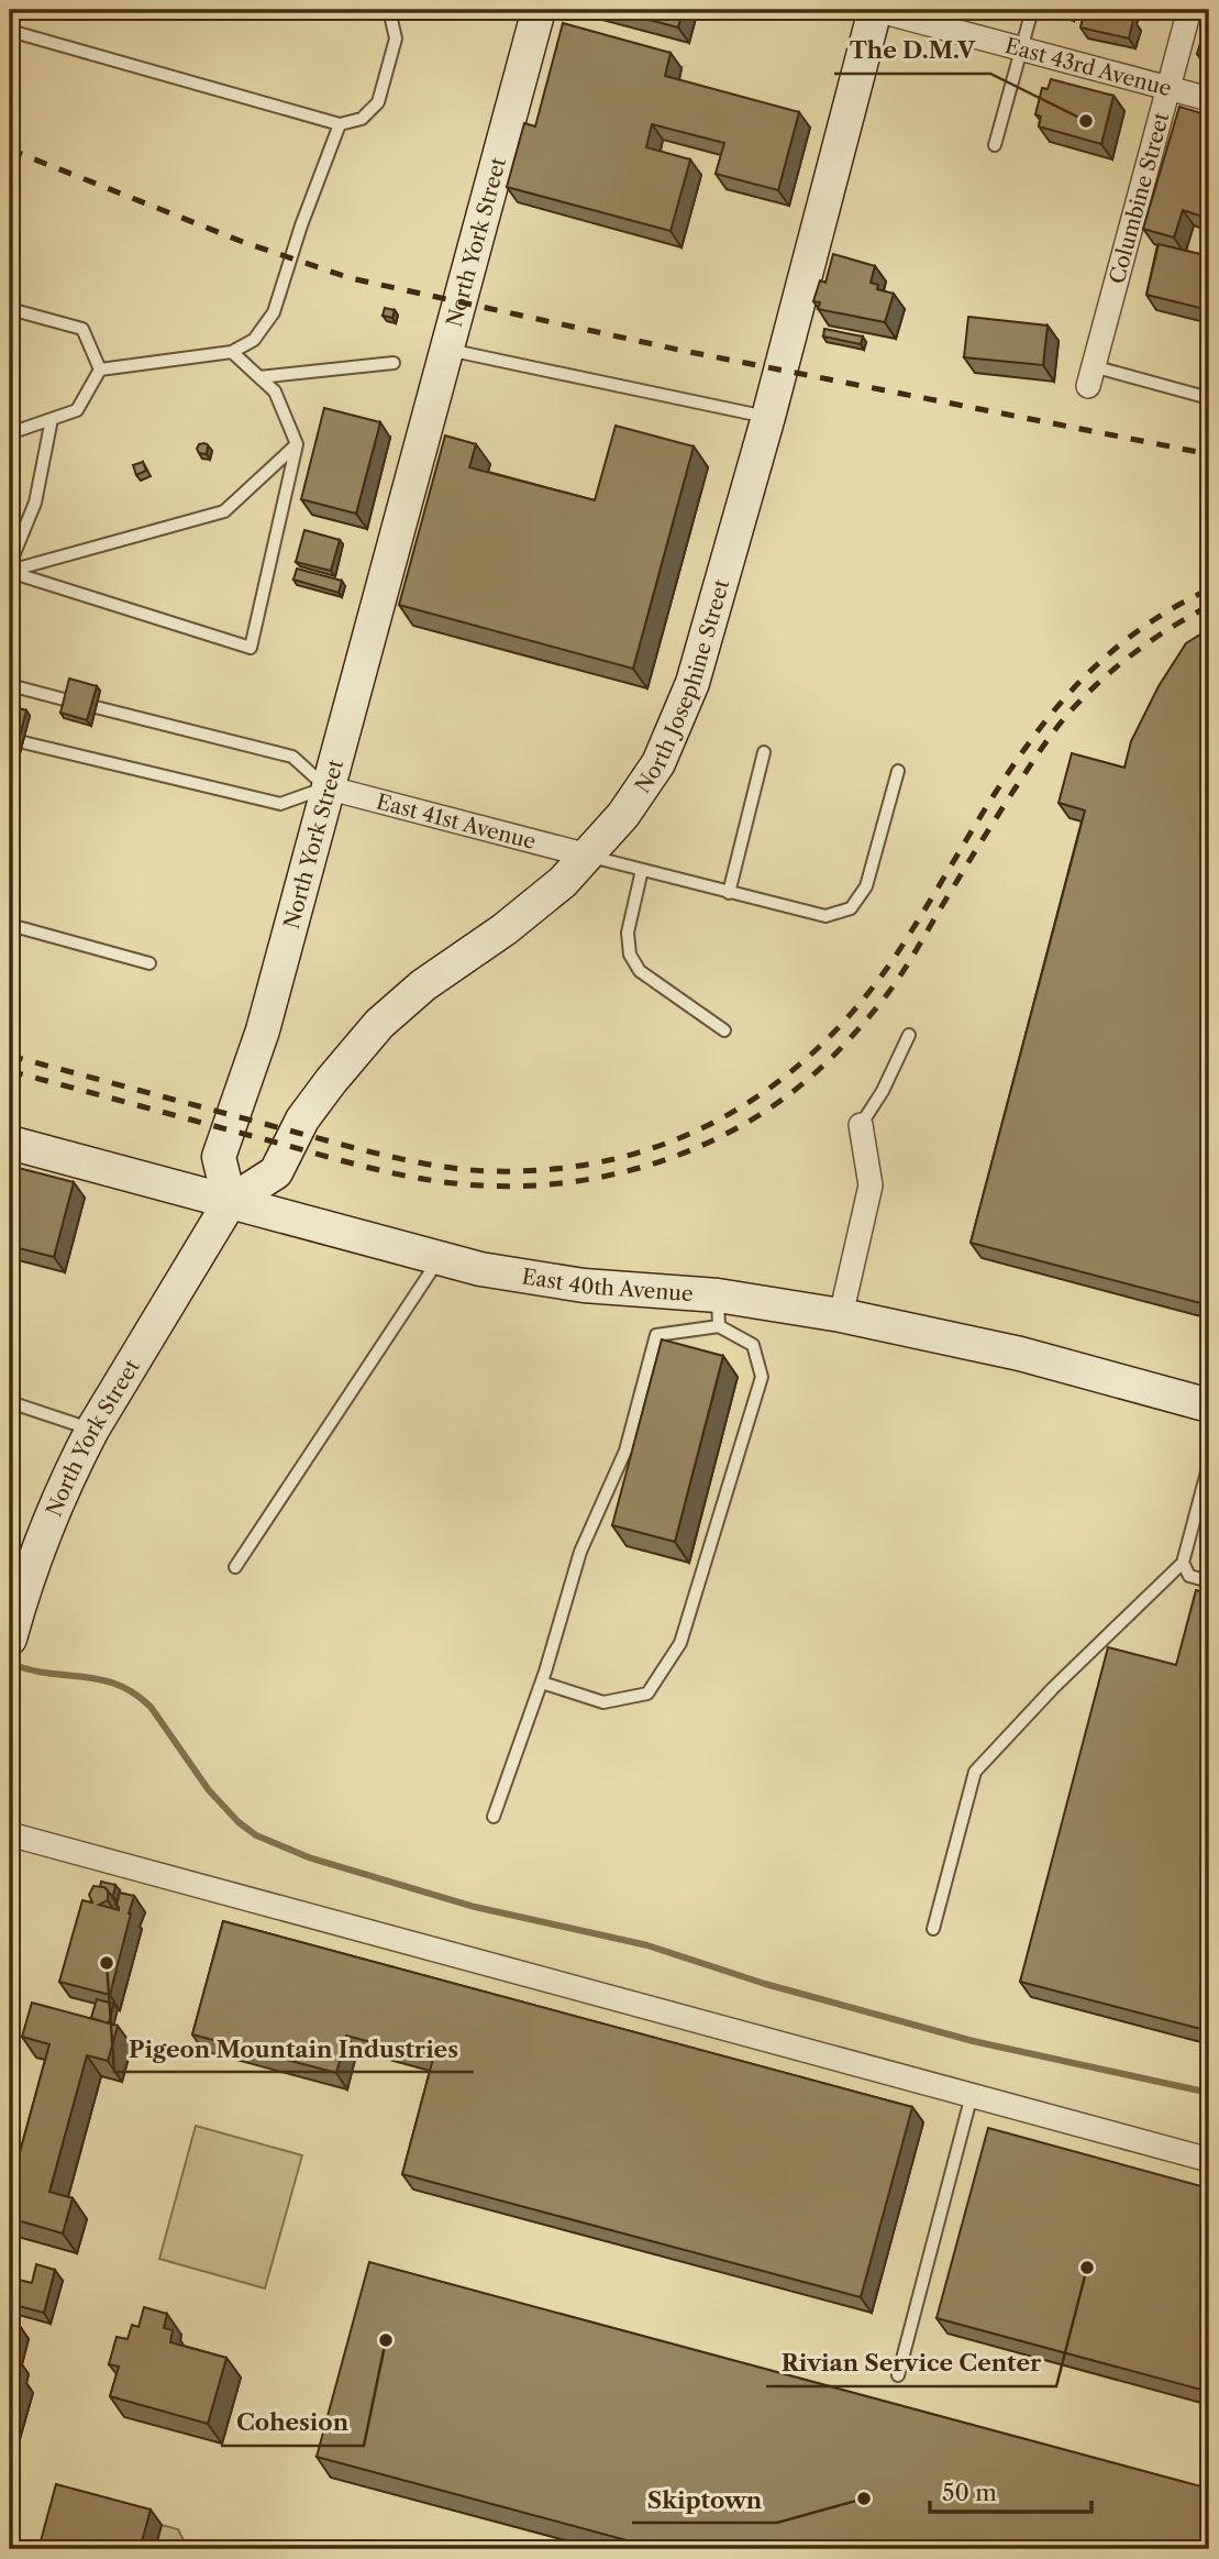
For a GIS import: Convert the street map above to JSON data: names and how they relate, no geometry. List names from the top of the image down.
{
  "streets": {
    "main road": ["North York Street", "North Josephine Street", "East 40th Avenue"],
    "street": ["East 43rd Avenue", "Columbine Street", "East 41st Avenue"]
  },
  "crossings": [
    ["East 43rd Avenue", "Columbine Street"],
    ["East 43rd Avenue", "North Josephine Street"],
    ["North York Street", "North Josephine Street"],
    ["North York Street", "East 41st Avenue"],
    ["North York Street", "East 40th Avenue"],
    ["North Josephine Street", "East 41st Avenue"],
    ["North Josephine Street", "East 40th Avenue"]
  ],
  "places": [
    "The D.M.V",
    "Pigeon Mountain Industries",
    "Rivian Service Center",
    "Cohesion",
    "Skiptown"
  ],
  "scale_bar": "50 m"
}
